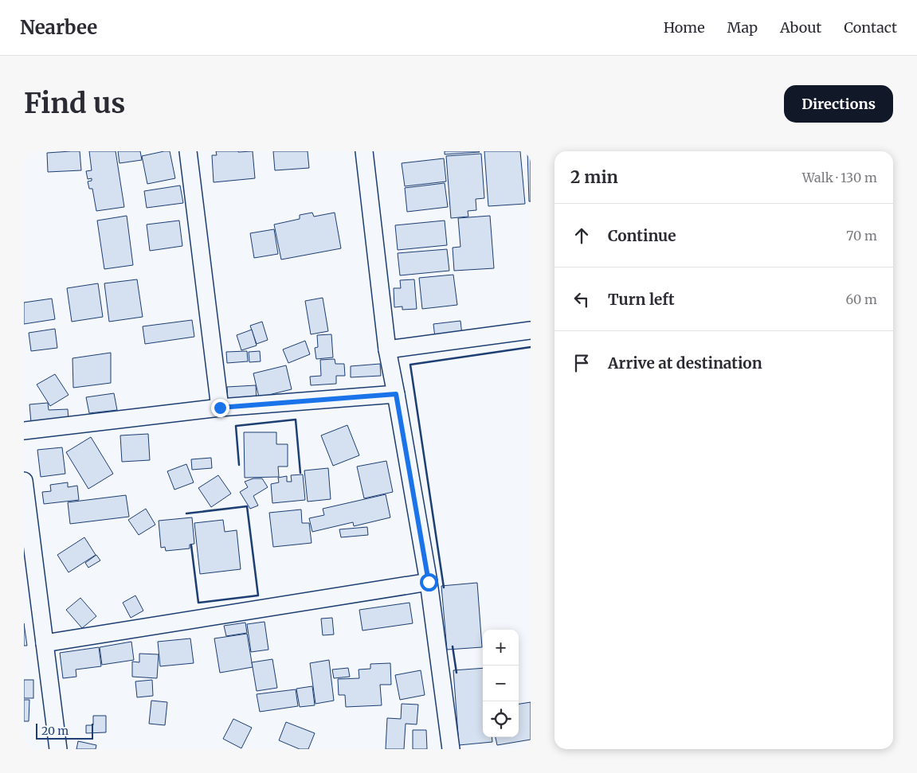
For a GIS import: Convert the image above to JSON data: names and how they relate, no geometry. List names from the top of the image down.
{
  "scale_bar": "20 m",
  "page": {
    "header": "Nearbee",
    "nav": [
      "Home",
      "Map",
      "About",
      "Contact"
    ],
    "buttons": "Directions",
    "title": "Find us",
    "heading": ["2 min", "Walk · 130 m"],
    "list": [
      ["Continue", "70 m"],
      ["Turn left", "60 m"],
      "Arrive at destination"
    ],
    "map_buttons": ["+", "−"],
    "scale": "20 m"
  }
}
